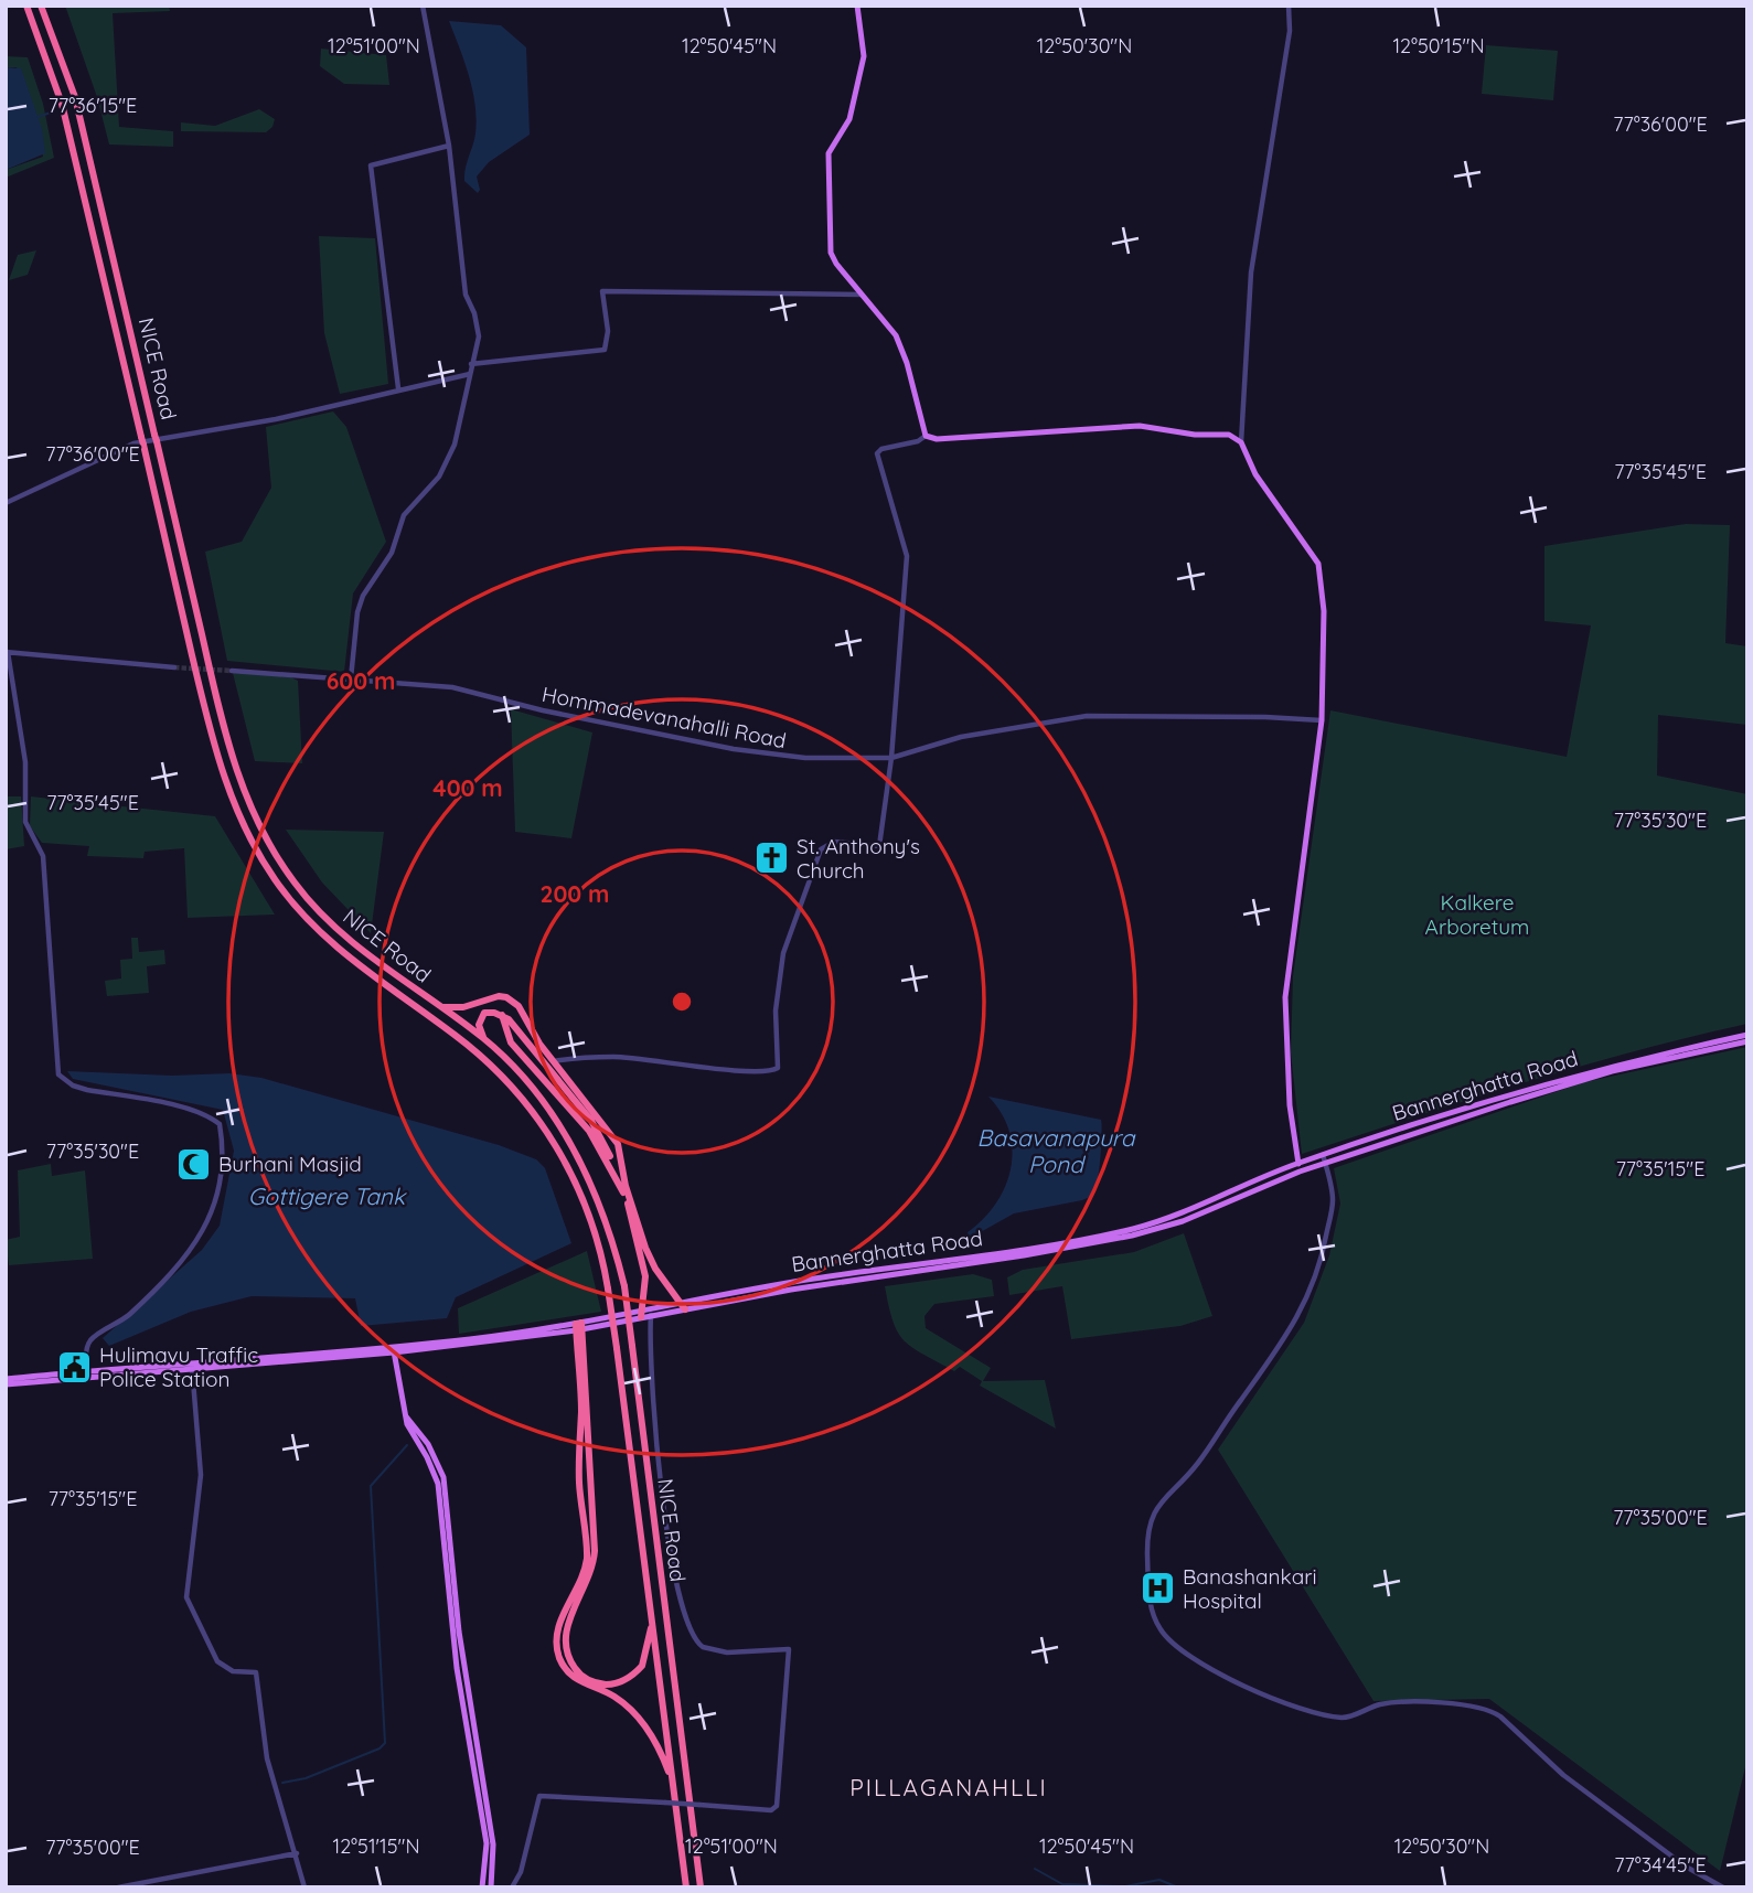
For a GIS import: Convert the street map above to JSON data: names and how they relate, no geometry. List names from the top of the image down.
{
  "streets": {
    "highway": ["NICE Road"],
    "main road": ["Bannerghatta Road"],
    "street": ["Hommadevanahalli Road"]
  },
  "districts": ["PILLAGANAHLLI"],
  "water": ["Basavanapura Pond", "Gottigere Tank"],
  "parks": ["Kalkere Arboretum"],
  "places": {
    "church": ["St. Anthony's Church"],
    "mosque": ["Burhani Masjid"],
    "public building": ["Hulimavu Traffic Police Station"],
    "hospital": ["Banashankari Hospital"]
  },
  "coordinates": [
    "12°51'00\"N",
    "12°50'45\"N",
    "12°50'30\"N",
    "12°50'15\"N",
    "77°36'15\"E",
    "77°36'00\"E",
    "77°35'45\"E",
    "77°35'30\"E",
    "77°35'15\"E",
    "77°35'00\"E",
    "12°51'15\"N",
    "77°34'45\"E"
  ],
  "rings": ["600 m", "400 m", "200 m"]
}
